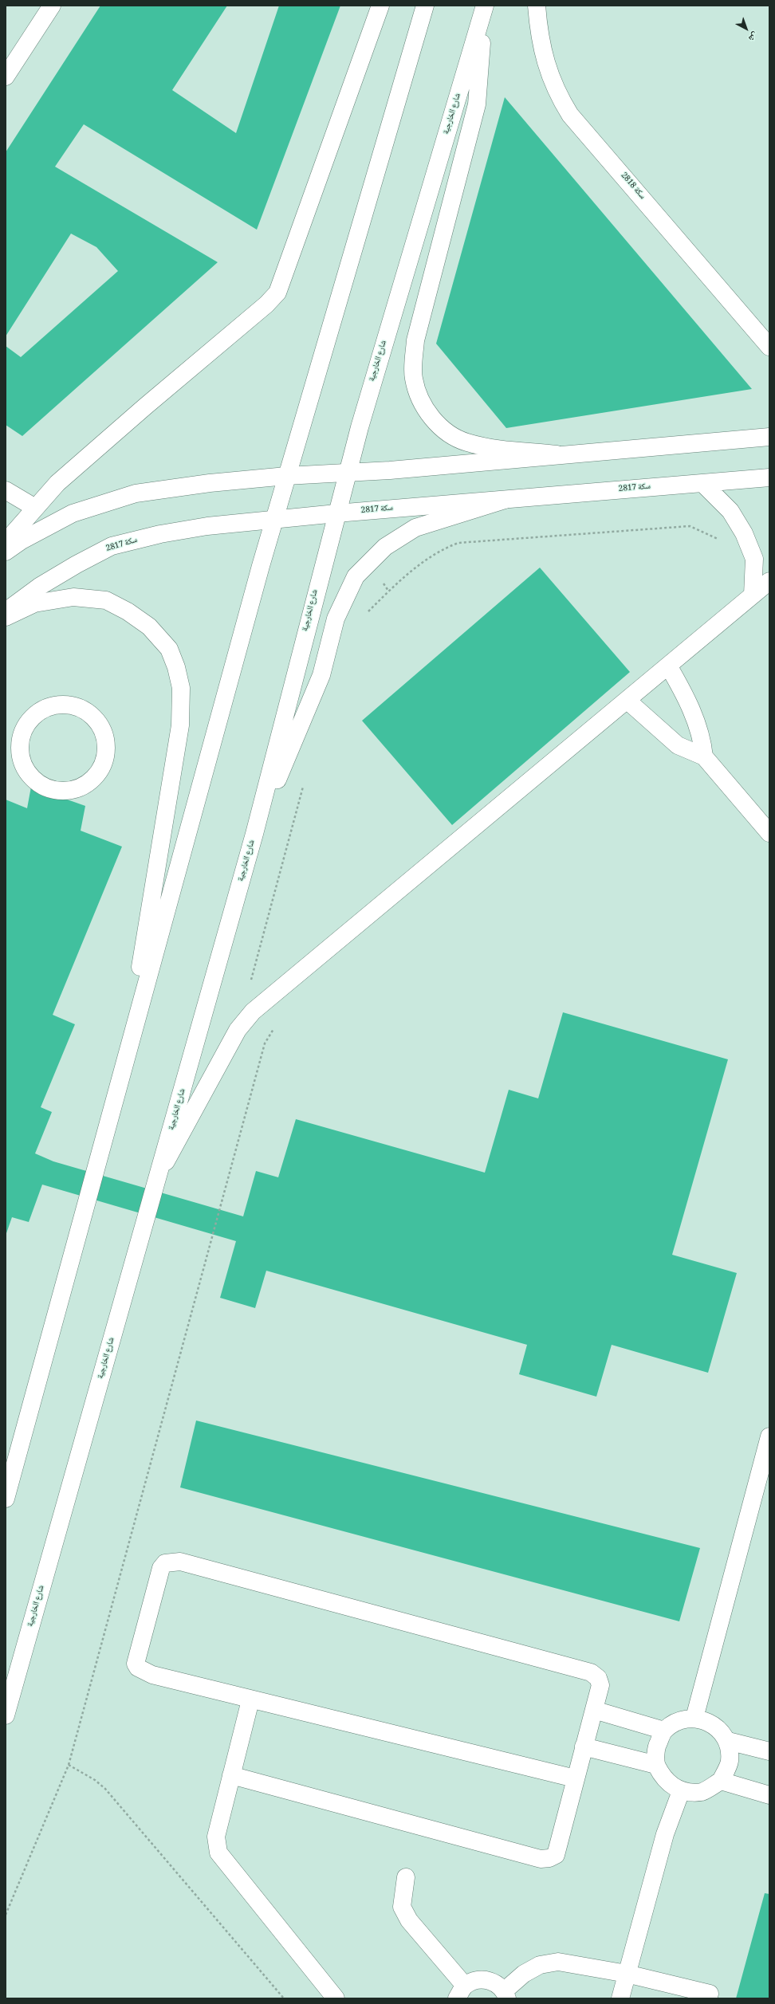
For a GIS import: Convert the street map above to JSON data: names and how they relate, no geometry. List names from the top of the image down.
{
  "streets": {
    "main road": ["شارع الخارجية", "سكة 2818", "سكة 2817"]
  },
  "crossings": [
    ["شارع الخارجية", "سكة 2817"]
  ],
  "north": "bottom right"
}
